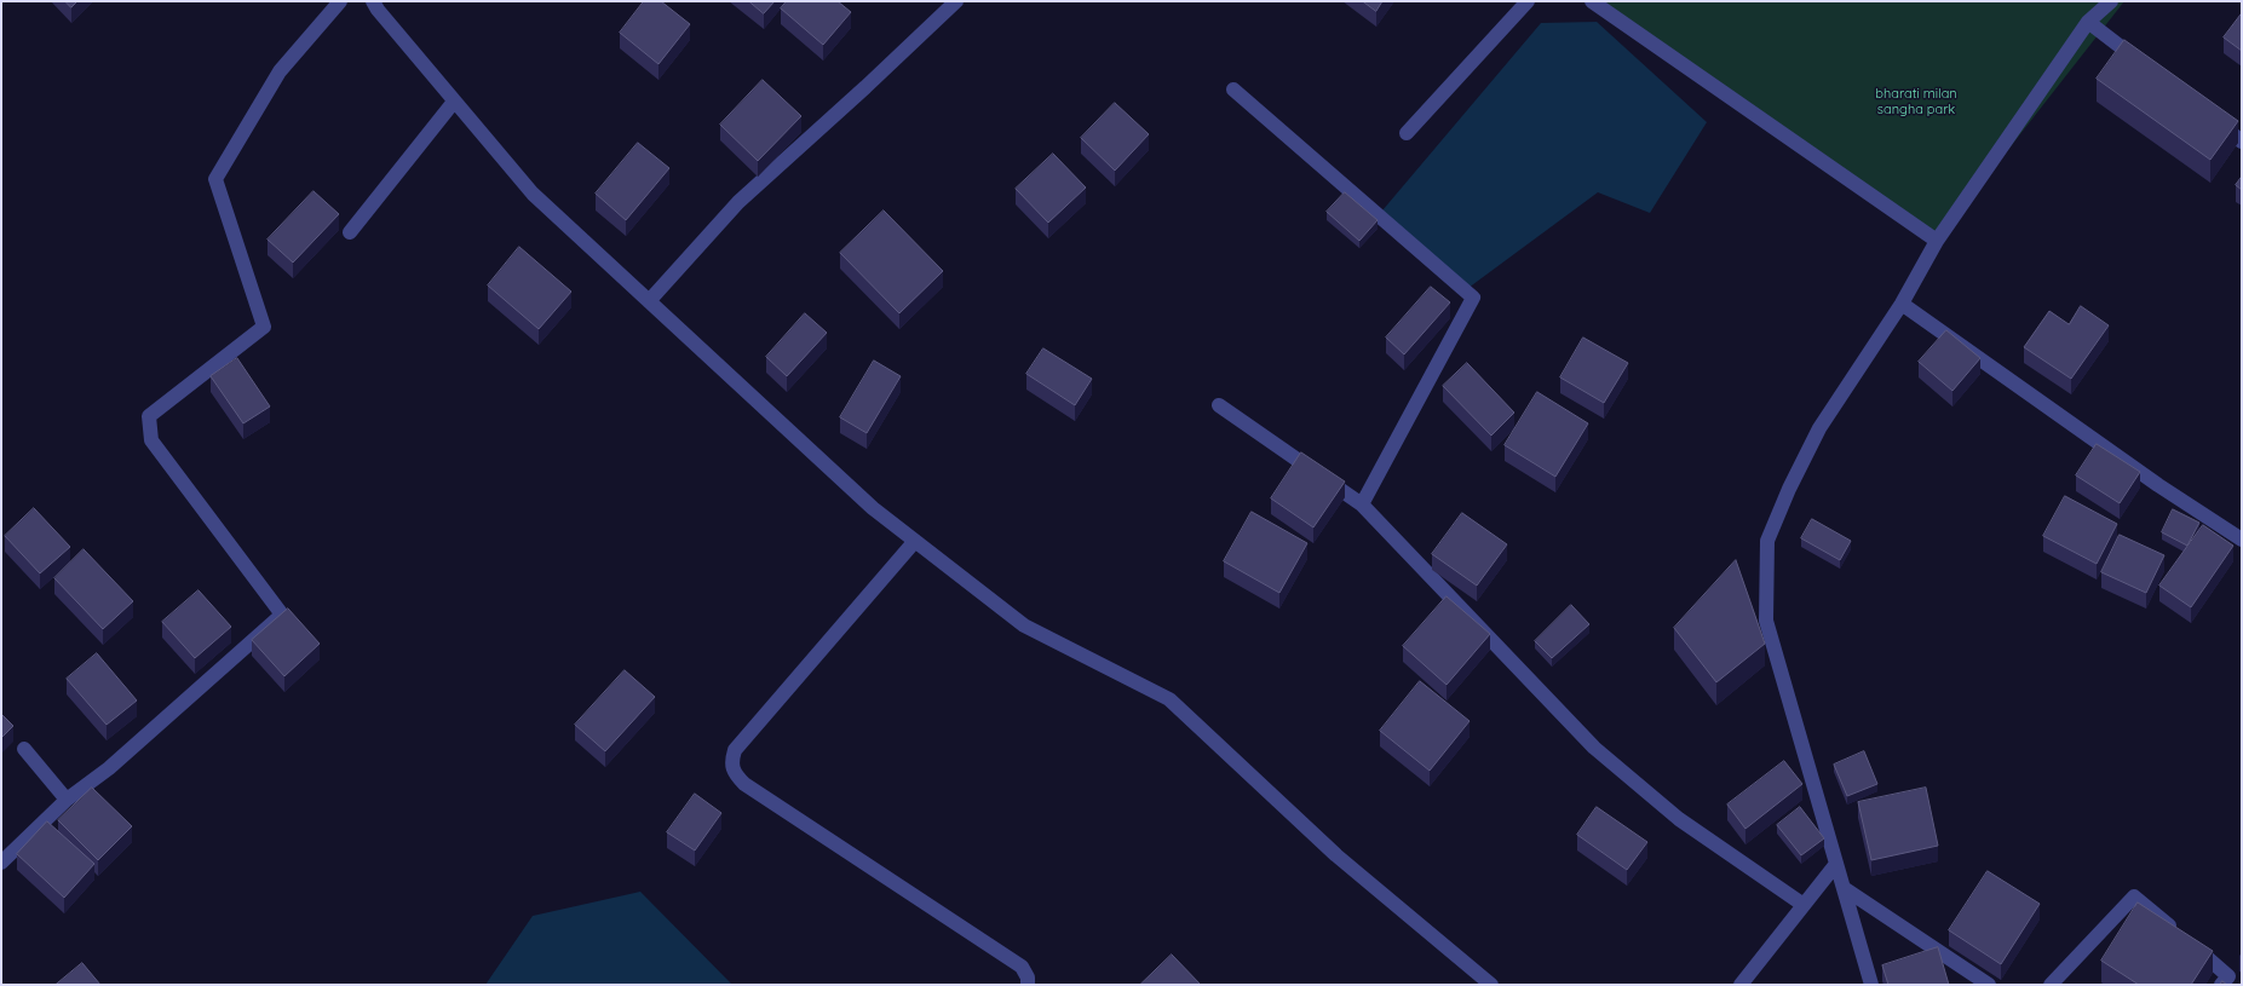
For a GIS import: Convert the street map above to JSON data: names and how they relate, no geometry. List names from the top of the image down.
{
  "parks": ["bharati milan sangha park"]
}
